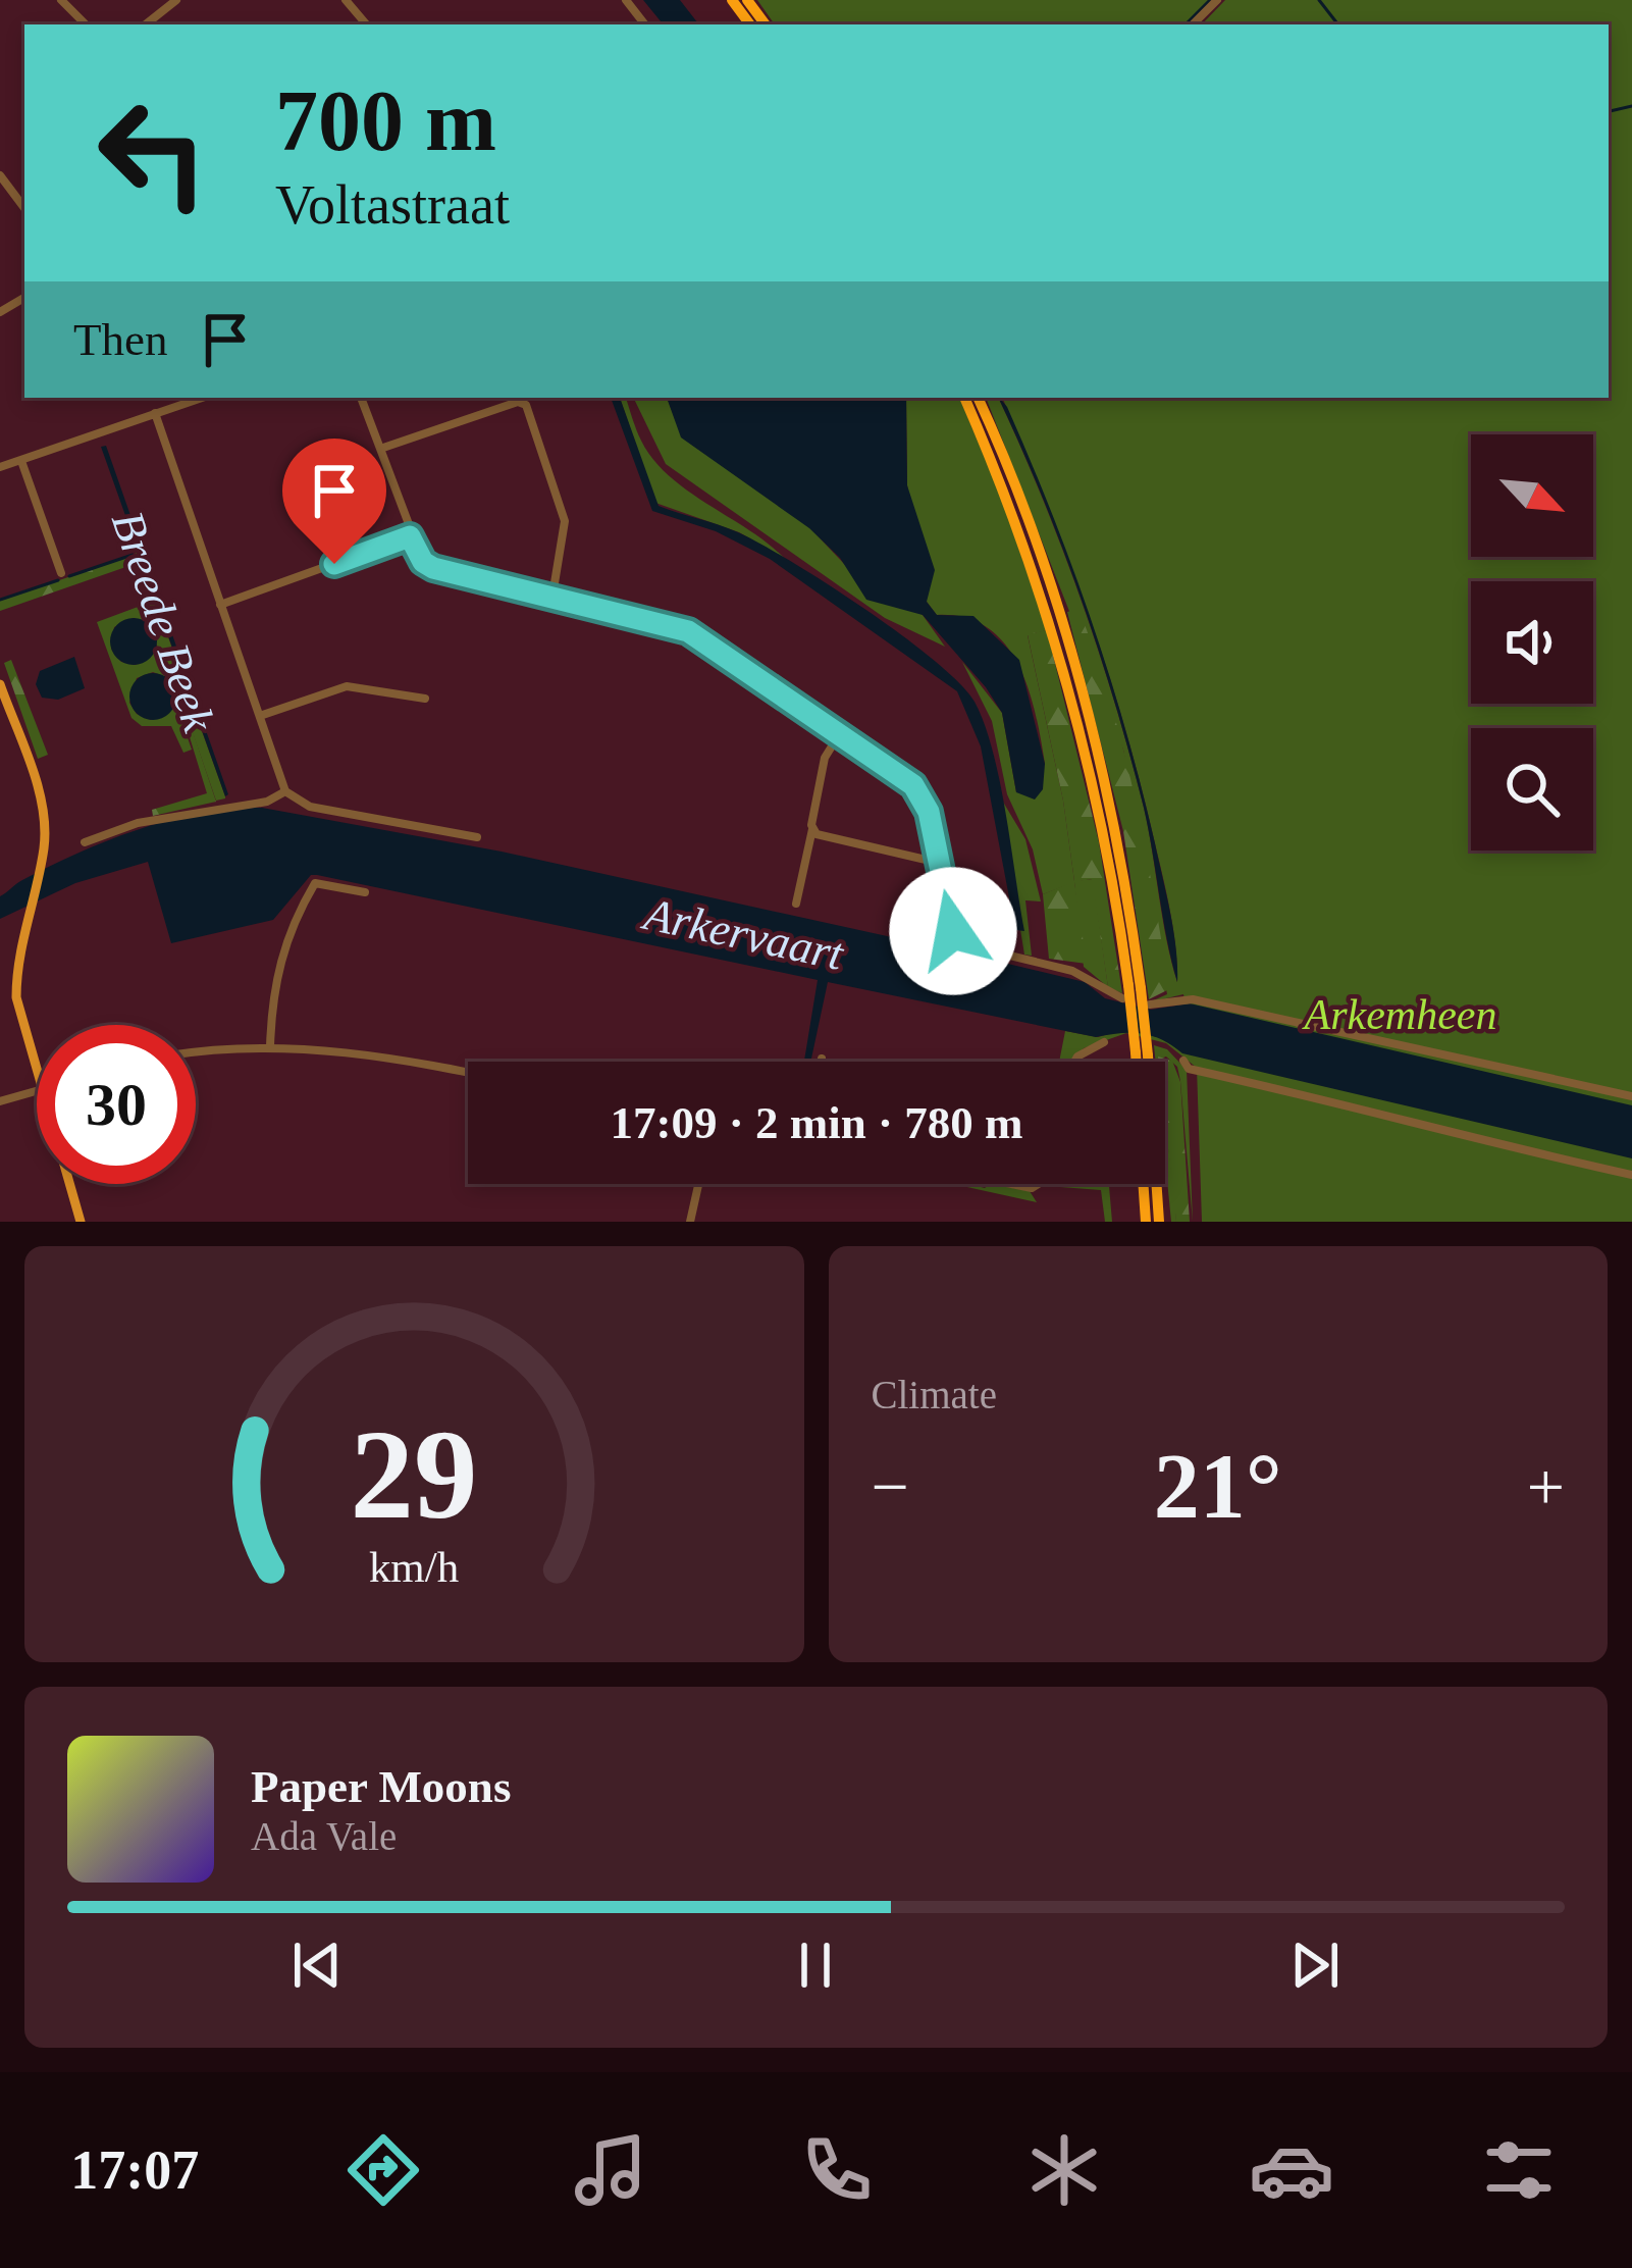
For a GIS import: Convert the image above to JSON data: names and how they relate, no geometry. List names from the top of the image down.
{
  "water": ["Breede Beek", "Arkervaart"],
  "parks": ["Arkemheen"],
  "north": "bottom right",
  "page": {
    "turn": ["700 m", "Voltastraat"],
    "then": "Then",
    "limit": "30",
    "trip": "17:09 · 2 min · 780 m",
    "tile": "Climate",
    "heat": ["−", "21°", "+"],
    "song": ["Paper Moons", "Ada Vale"],
    "tabs": "17:07",
    "gauge": ["29", "km/h"]
  }
}
